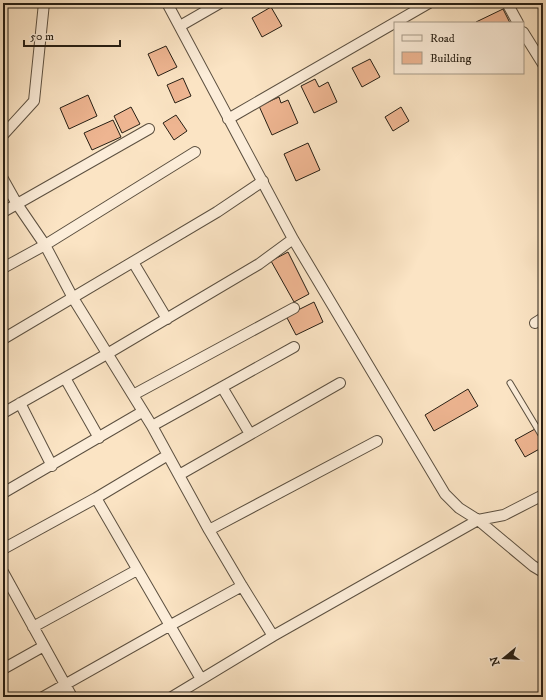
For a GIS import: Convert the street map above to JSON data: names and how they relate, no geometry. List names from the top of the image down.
{
  "legend": ["Road", "Building"],
  "scale_bar": "50 m",
  "north": "left"
}
